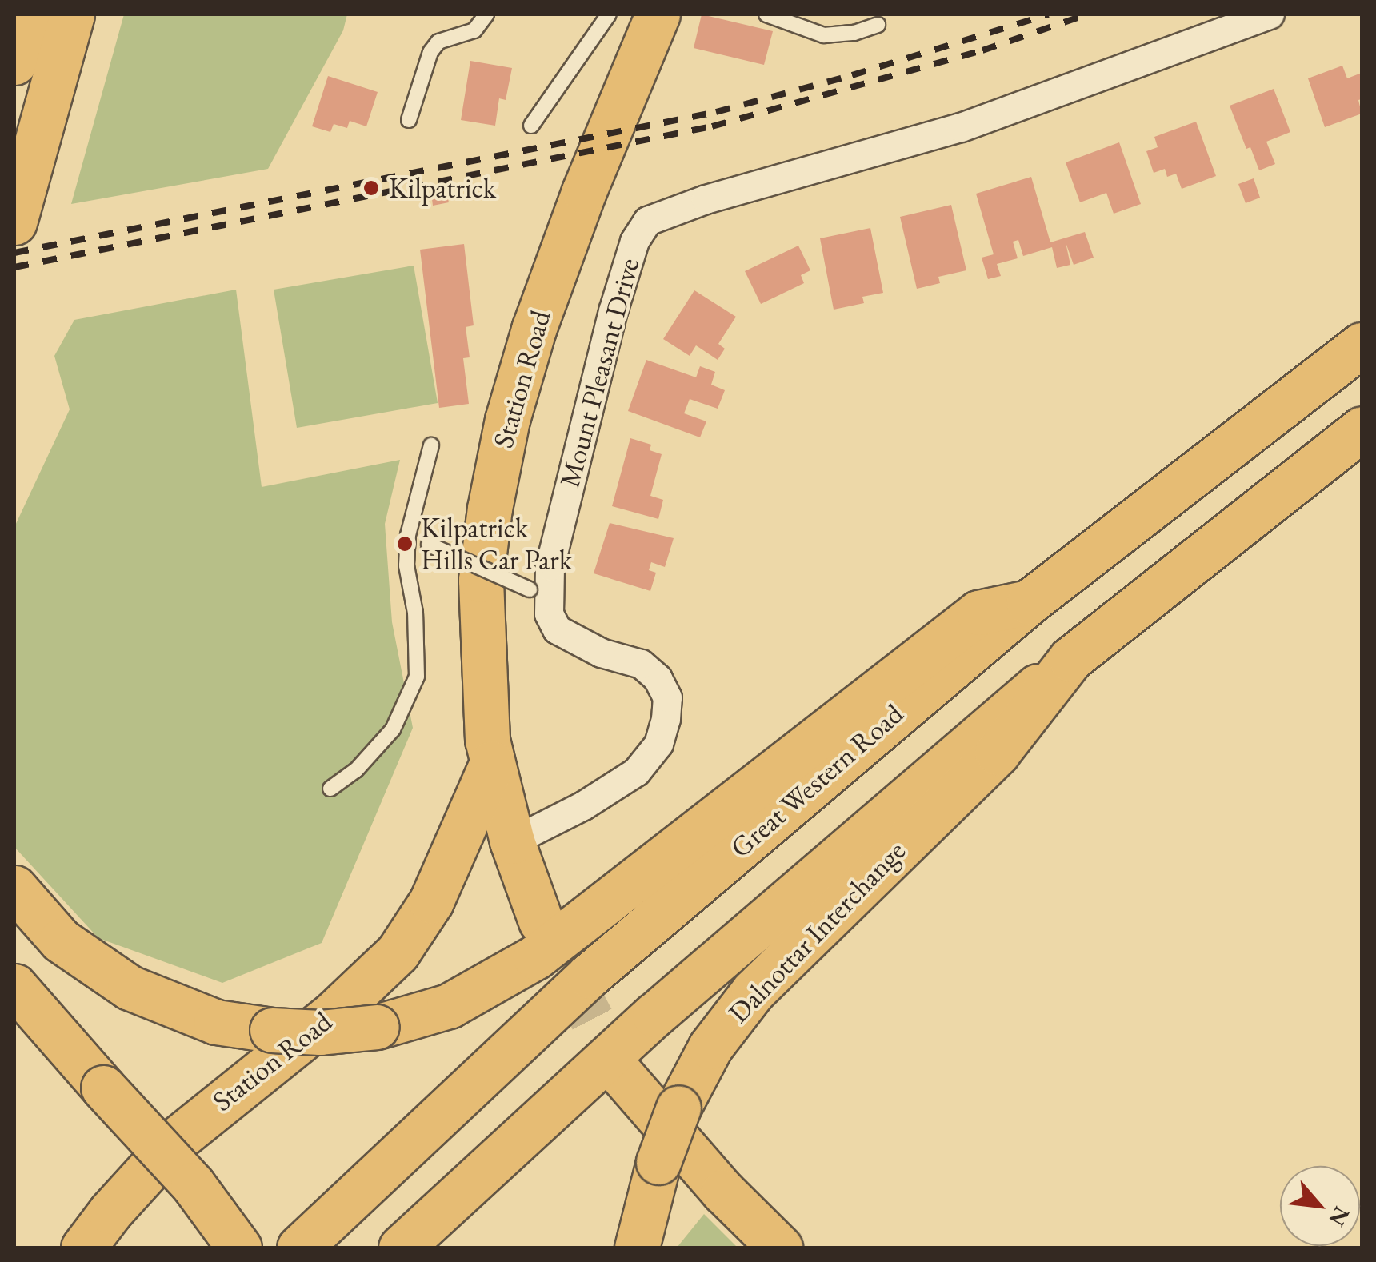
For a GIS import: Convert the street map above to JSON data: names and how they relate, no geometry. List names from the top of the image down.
{
  "streets": {
    "main road": ["Station Road", "Great Western Road", "Dalnottar Interchange"],
    "street": ["Mount Pleasant Drive"]
  },
  "crossings": [
    ["Mount Pleasant Drive", "Station Road"]
  ],
  "places": ["Kilpatrick", "Kilpatrick Hills Car Park"],
  "north": "bottom right"
}
